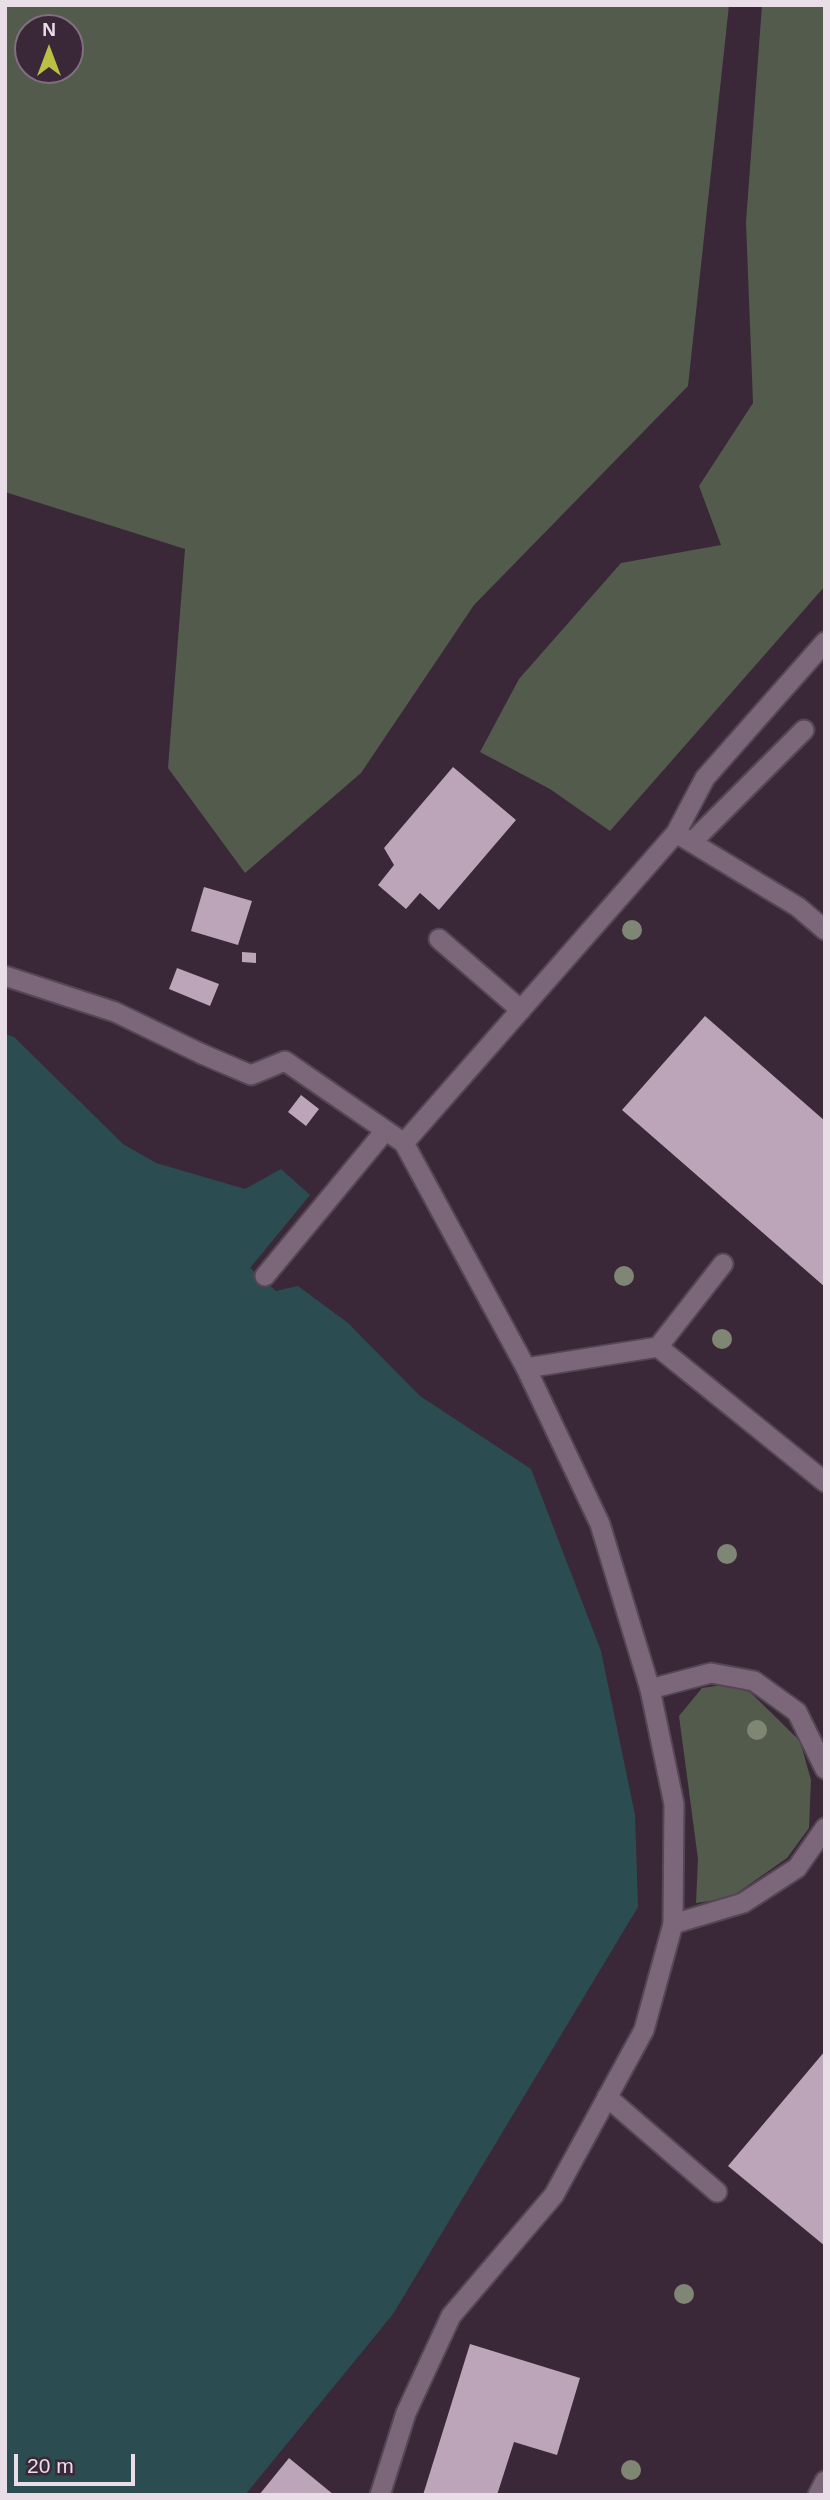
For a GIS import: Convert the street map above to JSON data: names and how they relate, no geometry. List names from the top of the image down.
{
  "scale_bar": "20 m",
  "north": "top"
}
